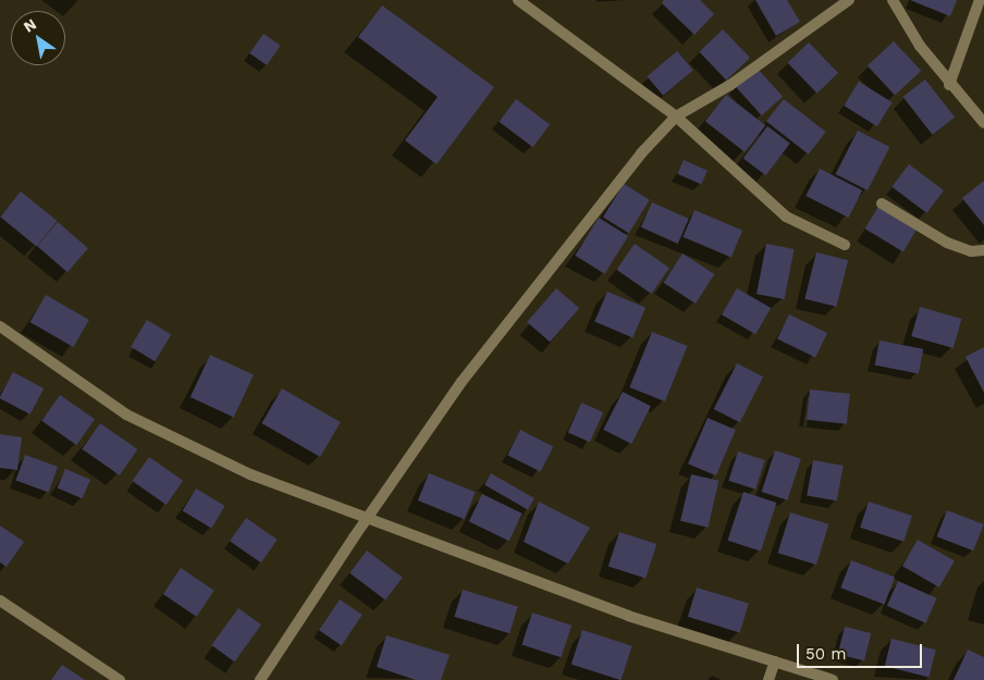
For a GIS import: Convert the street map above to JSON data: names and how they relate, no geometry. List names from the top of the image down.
{
  "scale_bar": "50 m",
  "north": "top left"
}
